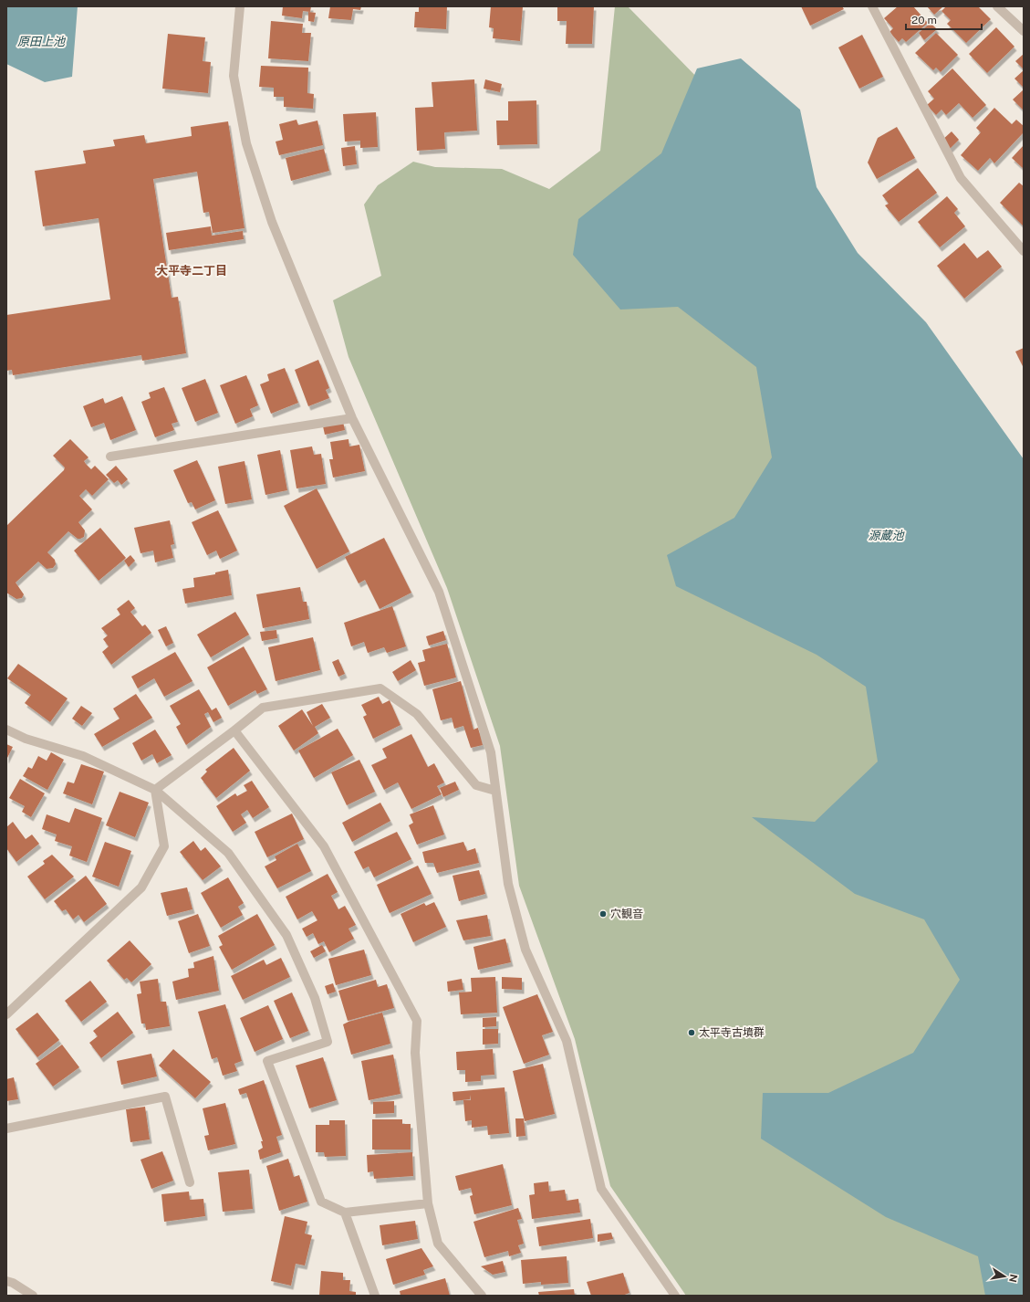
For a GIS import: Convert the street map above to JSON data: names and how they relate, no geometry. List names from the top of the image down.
{
  "districts": ["大平寺二丁目"],
  "water": ["原田上池", "源蔵池"],
  "places": ["穴観音", "太平寺古墳群"],
  "scale_bar": "20 m",
  "north": "right"
}
